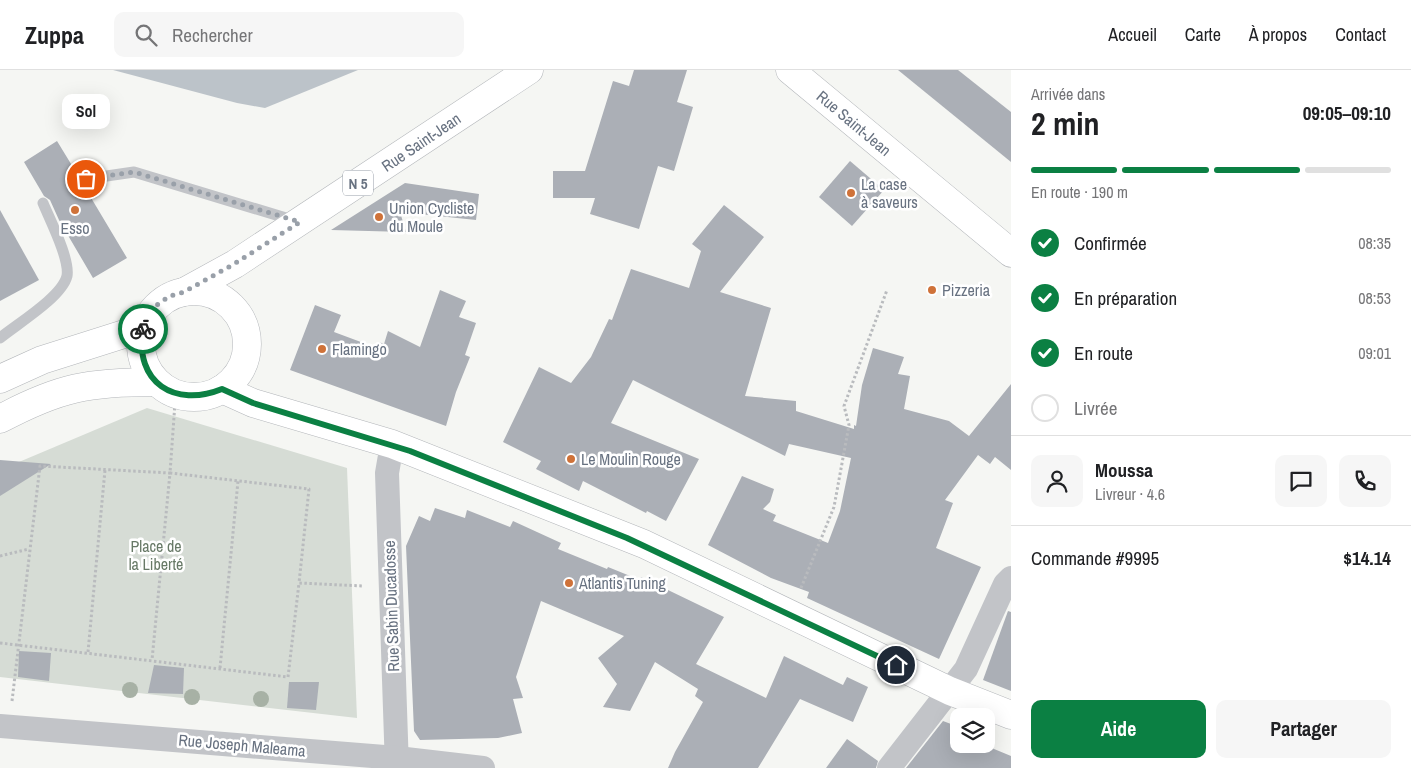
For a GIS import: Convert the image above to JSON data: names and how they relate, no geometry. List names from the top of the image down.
{
  "streets": {
    "main road": ["Rue Saint-Jean", "N 5"],
    "street": ["Rue Sabin Ducadosse", "Rue Joseph Maleama"]
  },
  "crossings": [
    ["Rue Saint-Jean", "N 5"],
    ["Rue Sabin Ducadosse", "Rue Joseph Maleama"]
  ],
  "parks": ["Place de la Liberté"],
  "places": [
    "Sol",
    "La case à saveurs",
    "Esso",
    "Union Cycliste du Moule",
    "Pizzeria",
    "Flamingo",
    "Le Moulin Rouge",
    "Atlantis Tuning"
  ],
  "page": {
    "header": "Zuppa",
    "search": "Rechercher",
    "nav": [
      "Accueil",
      "Carte",
      "À propos",
      "Contact"
    ],
    "heading": ["2 min", "Arrivée dans", "09:05–09:10"],
    "panel": [
      "Moussa",
      "Livreur · 4.6",
      "Commande #9995",
      "$14.14"
    ],
    "bubble": "Sol",
    "bar": "En route · 190 m",
    "list": [
      ["Confirmée", "08:35"],
      ["En préparation", "08:53"],
      ["En route", "09:01"],
      "Livrée"
    ],
    "buttons": ["Aide", "Partager"]
  }
}
